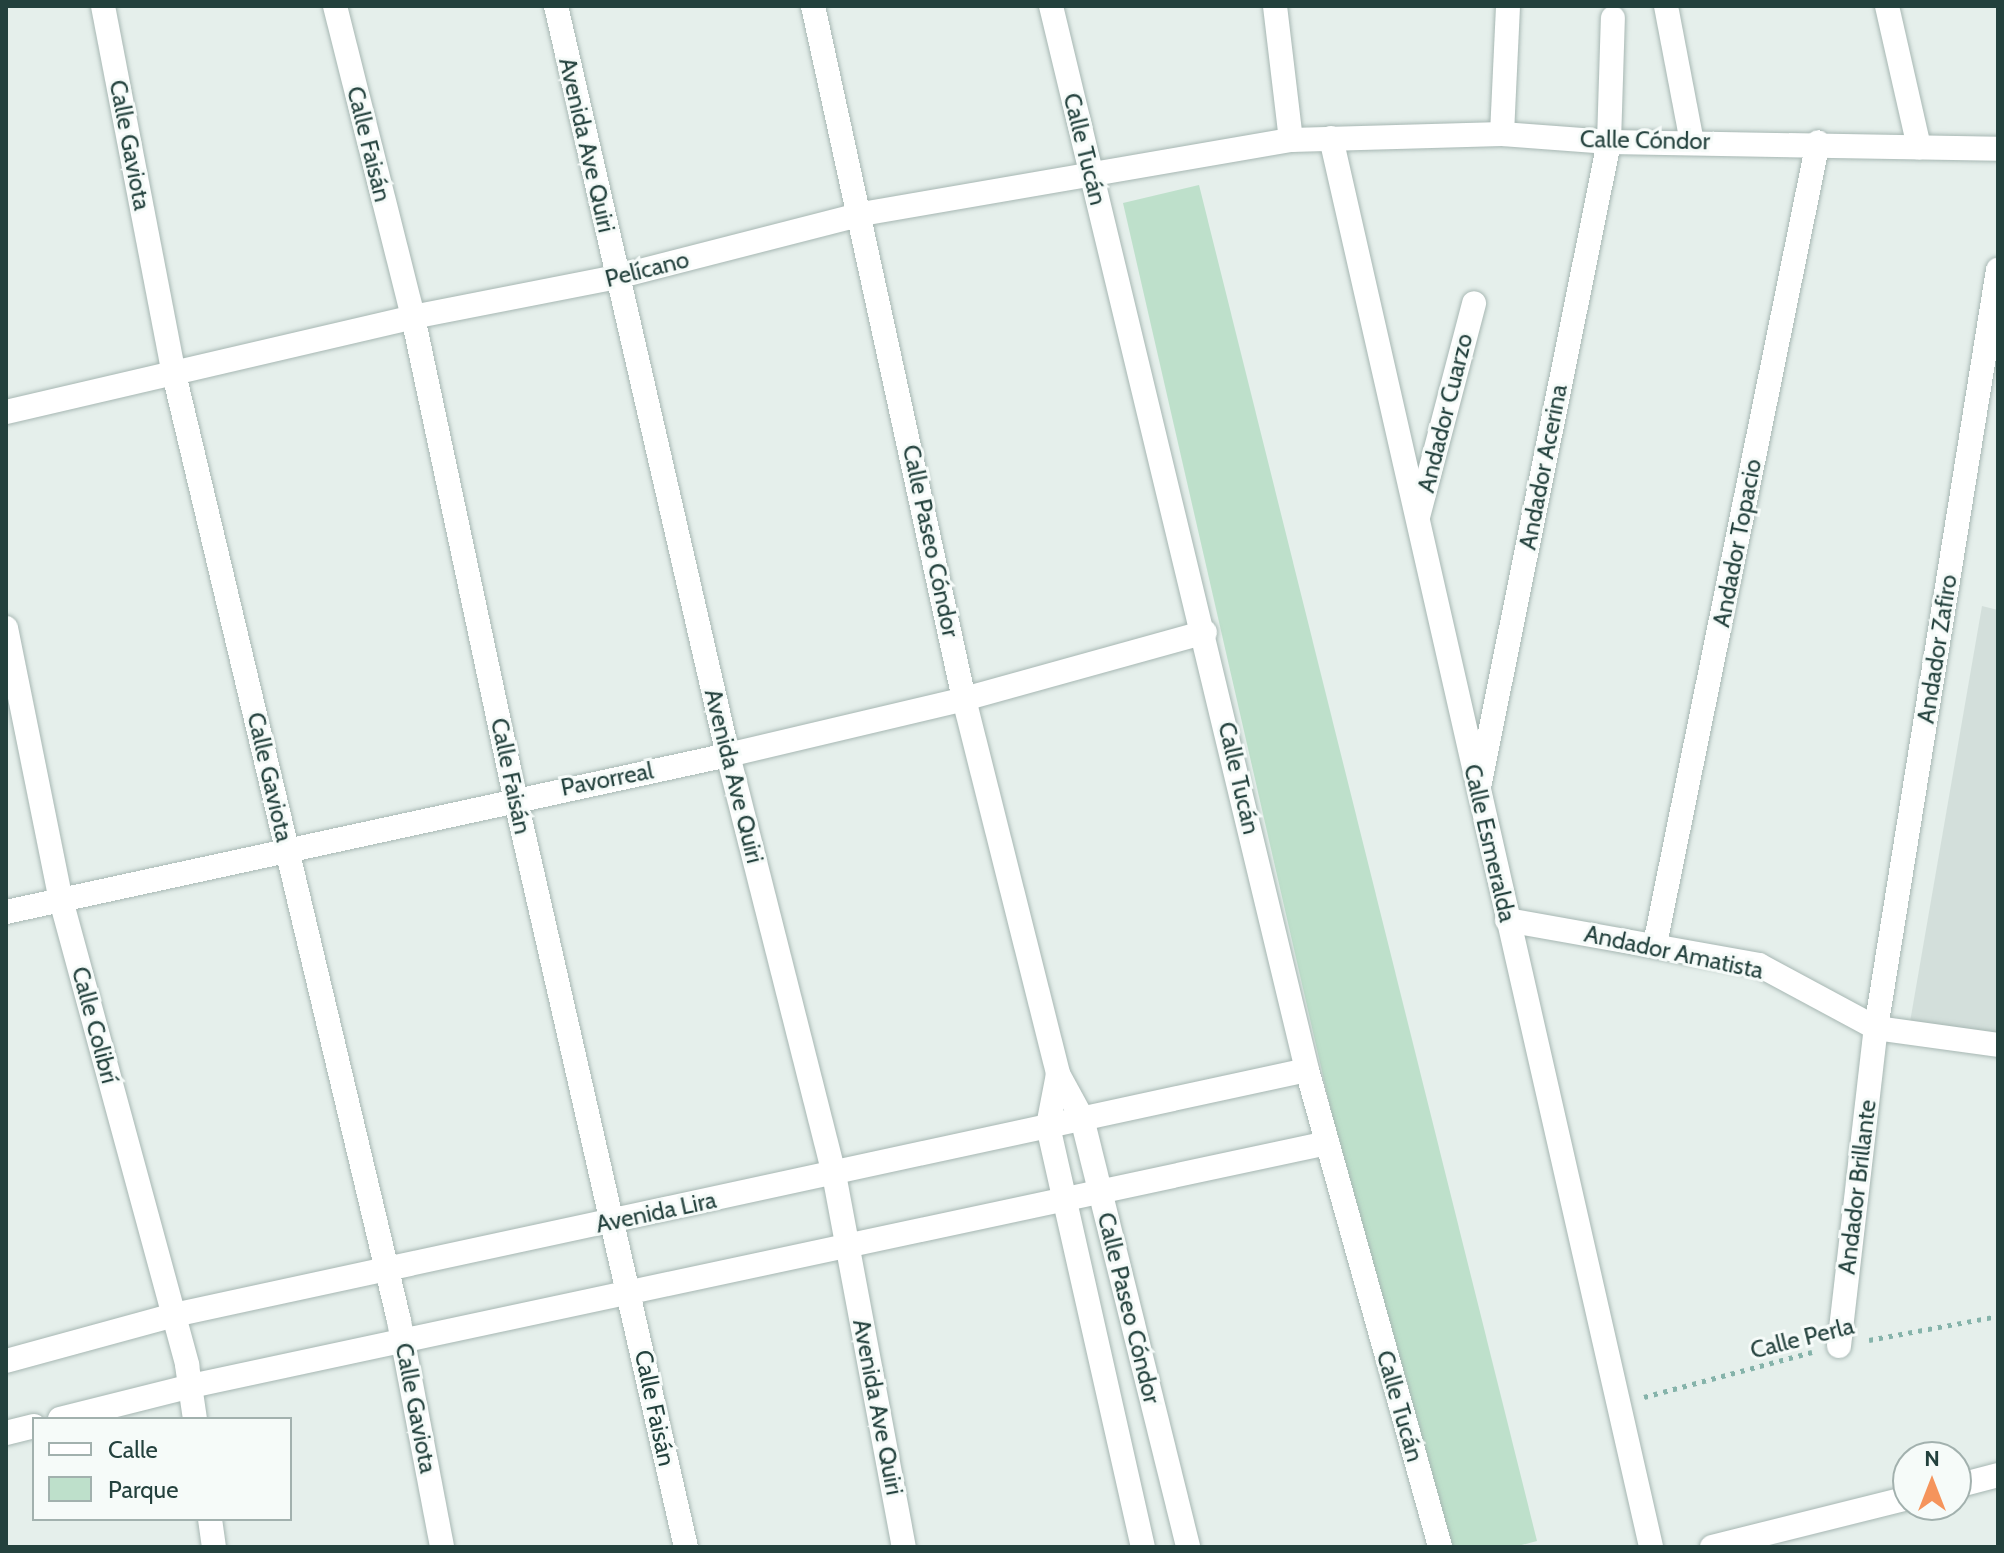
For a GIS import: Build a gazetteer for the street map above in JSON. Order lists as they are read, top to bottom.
{
  "streets": {
    "street": [
      "Calle Cóndor",
      "Calle Faisán",
      "Calle Gaviota",
      "Avenida Ave Quiri",
      "Calle Tucán",
      "Pelícano",
      "Andador Cuarzo",
      "Andador Acerina",
      "Calle Paseo Cóndor",
      "Andador Topacio",
      "Andador Zafiro",
      "Pavorreal",
      "Calle Esmeralda",
      "Andador Amatista",
      "Calle Colibrí",
      "Andador Brillante",
      "Avenida Lira"
    ],
    "path": ["Calle Perla"]
  },
  "crossings": [
    ["Calle Cóndor", "Pelícano"],
    ["Calle Cóndor", "Andador Acerina"],
    ["Calle Cóndor", "Andador Topacio"],
    ["Calle Cóndor", "Calle Esmeralda"],
    ["Calle Faisán", "Pelícano"],
    ["Calle Faisán", "Pavorreal"],
    ["Calle Faisán", "Avenida Lira"],
    ["Calle Gaviota", "Pelícano"],
    ["Calle Gaviota", "Pavorreal"],
    ["Calle Gaviota", "Avenida Lira"],
    ["Avenida Ave Quiri", "Pelícano"],
    ["Avenida Ave Quiri", "Pavorreal"],
    ["Avenida Ave Quiri", "Avenida Lira"],
    ["Calle Tucán", "Pelícano"],
    ["Calle Tucán", "Pavorreal"],
    ["Calle Tucán", "Avenida Lira"],
    ["Pelícano", "Calle Paseo Cóndor"],
    ["Andador Cuarzo", "Calle Esmeralda"],
    ["Andador Acerina", "Calle Esmeralda"],
    ["Calle Paseo Cóndor", "Pavorreal"],
    ["Calle Paseo Cóndor", "Avenida Lira"],
    ["Andador Topacio", "Andador Amatista"],
    ["Andador Zafiro", "Andador Amatista"],
    ["Andador Zafiro", "Andador Brillante"],
    ["Pavorreal", "Calle Colibrí"],
    ["Calle Esmeralda", "Andador Amatista"],
    ["Calle Esmeralda", "Calle Perla"],
    ["Andador Amatista", "Andador Brillante"],
    ["Calle Colibrí", "Avenida Lira"],
    ["Andador Brillante", "Calle Perla"]
  ],
  "legend": ["Calle", "Parque"],
  "north": "top"
}
